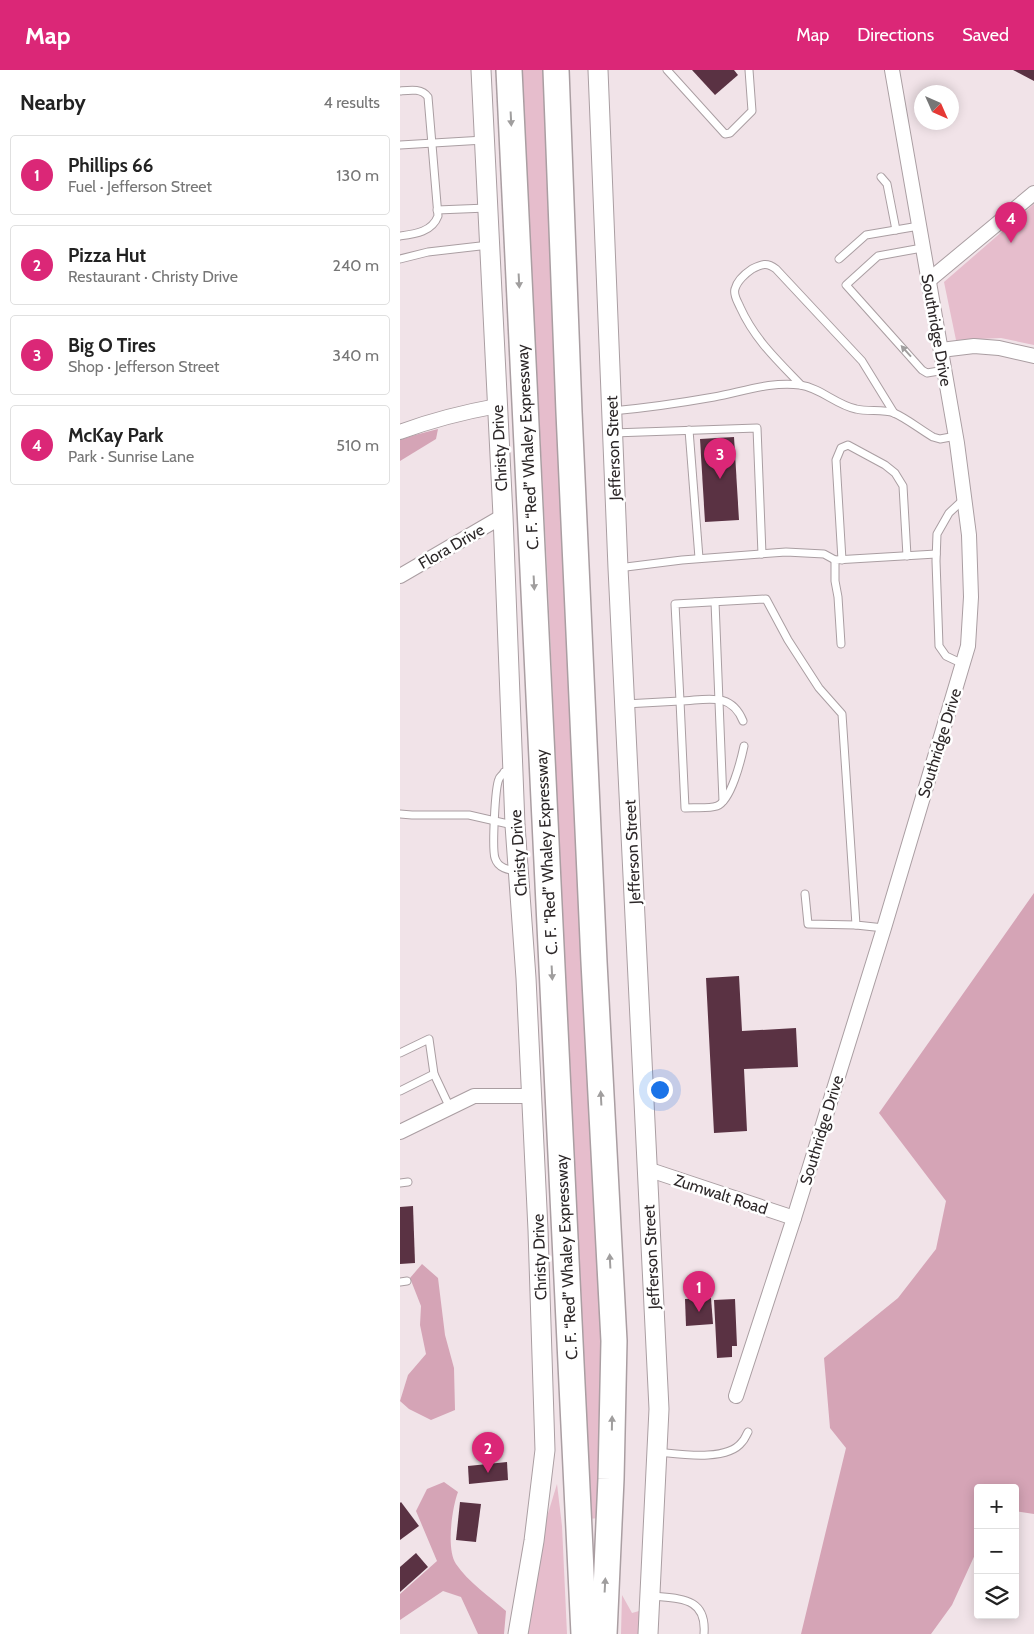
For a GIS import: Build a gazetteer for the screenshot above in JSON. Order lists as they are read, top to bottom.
{
  "streets": {
    "highway": ["C. F. “Red” Whaley Expressway"],
    "street": [
      "Southridge Drive",
      "Christy Drive",
      "Jefferson Street",
      "Flora Drive",
      "Zumwalt Road"
    ]
  },
  "crossings": [
    ["Southridge Drive", "Zumwalt Road"],
    ["Christy Drive", "Flora Drive"],
    ["Jefferson Street", "Zumwalt Road"]
  ],
  "north": "bottom right",
  "page": {
    "header": "Map",
    "nav": ["Map", "Directions", "Saved"],
    "heading": ["Nearby", "4 results"],
    "list": [
      {
        "mark": "1",
        "name": "Phillips 66",
        "note": "Fuel · Jefferson Street",
        "value": "130 m"
      },
      {
        "mark": "2",
        "name": "Pizza Hut",
        "note": "Restaurant · Christy Drive",
        "value": "240 m"
      },
      {
        "mark": "3",
        "name": "Big O Tires",
        "note": "Shop · Jefferson Street",
        "value": "340 m"
      },
      {
        "mark": "4",
        "name": "McKay Park",
        "note": "Park · Sunrise Lane",
        "value": "510 m"
      }
    ],
    "pins": [
      "4",
      "3",
      "1",
      "2"
    ],
    "map_buttons": ["+", "−"]
  }
}
